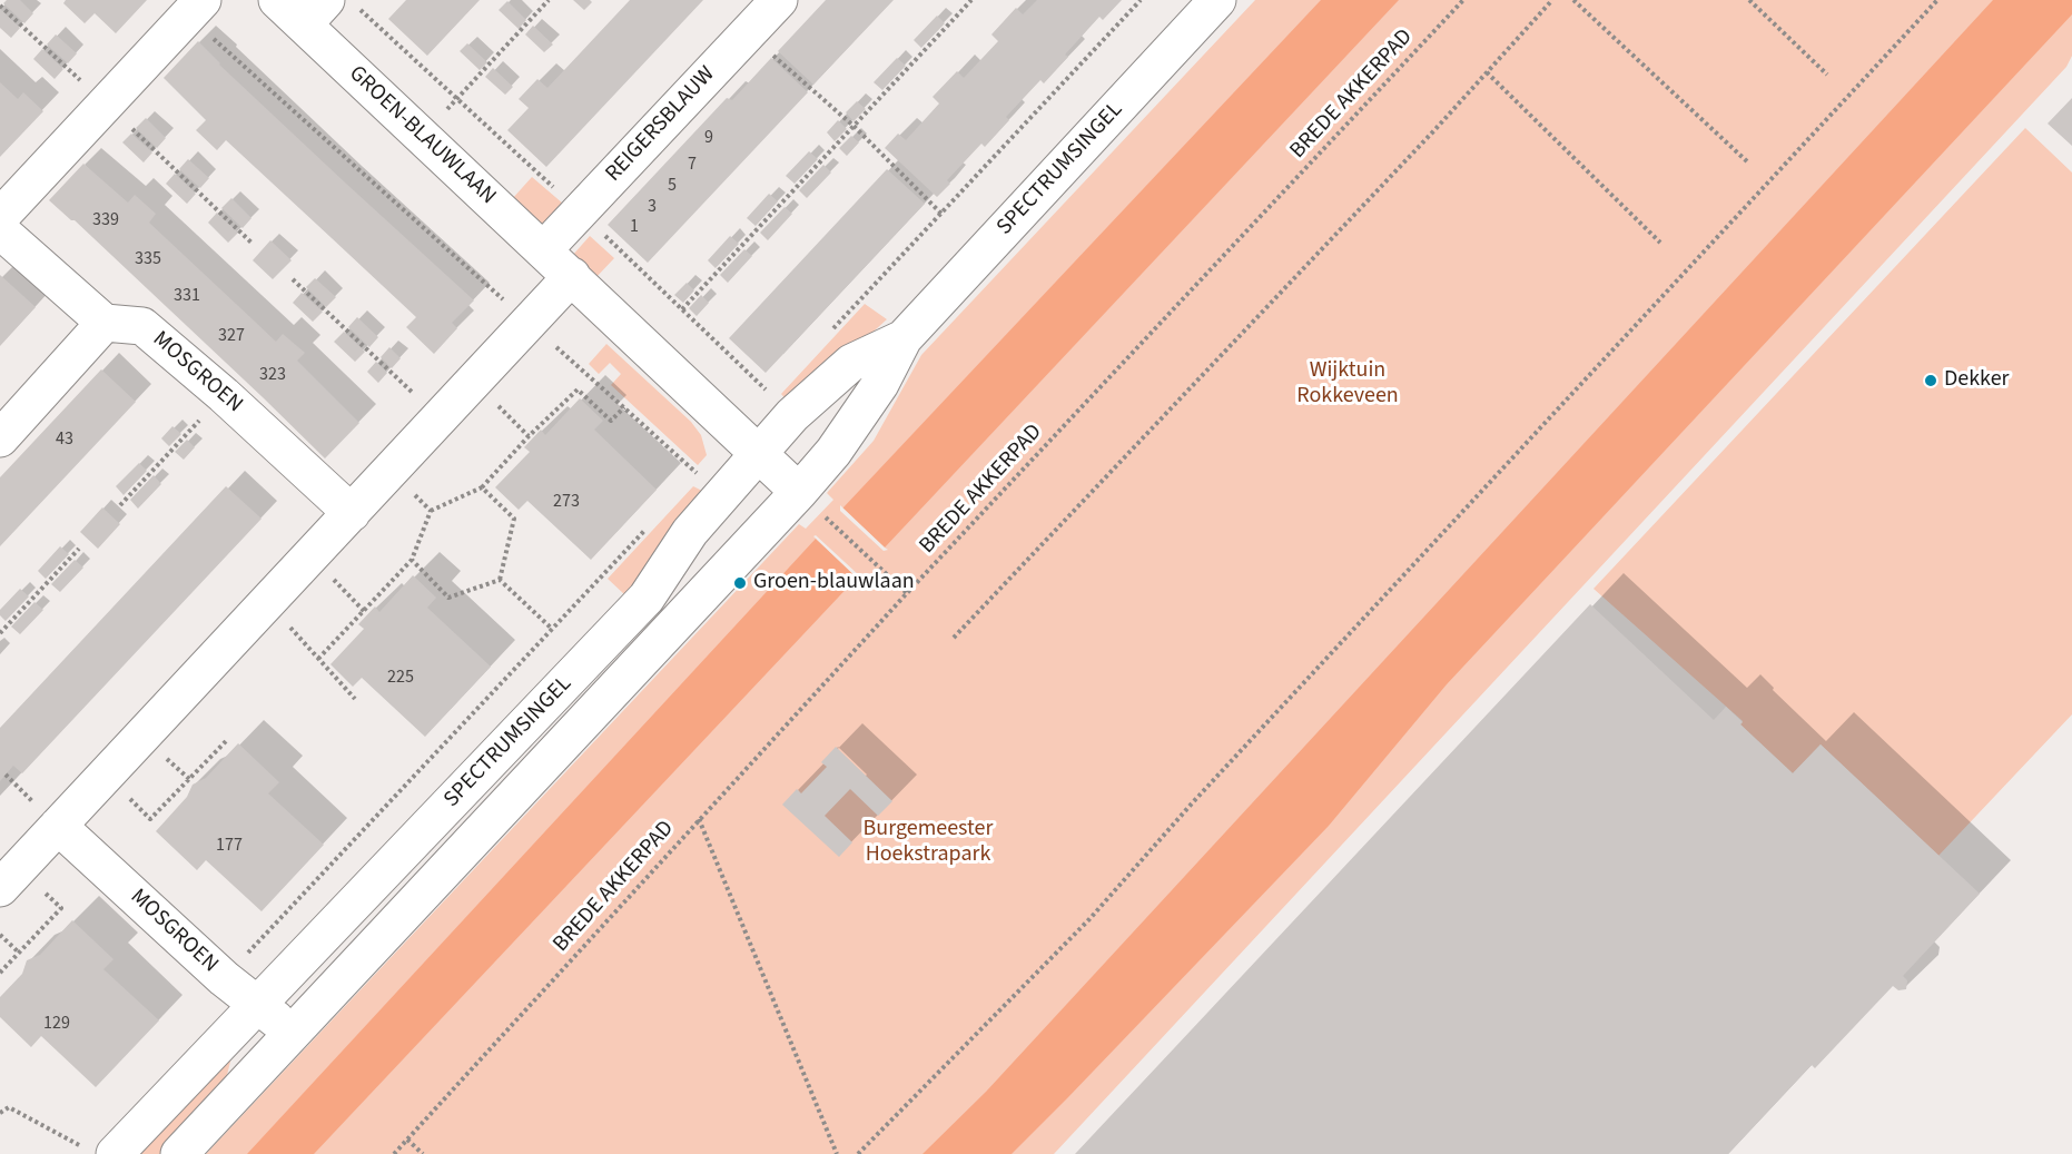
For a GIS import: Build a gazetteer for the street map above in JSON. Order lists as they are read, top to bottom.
{
  "streets": {
    "street": [
      "REIGERSBLAUW",
      "GROEN-BLAUWLAAN",
      "SPECTRUMSINGEL",
      "MOSGROEN"
    ],
    "path": ["BREDE AKKERPAD"]
  },
  "crossings": [
    ["REIGERSBLAUW", "GROEN-BLAUWLAAN"],
    ["GROEN-BLAUWLAAN", "SPECTRUMSINGEL"],
    ["SPECTRUMSINGEL", "MOSGROEN"]
  ],
  "parks": ["Wijktuin Rokkeveen", "Burgemeester Hoekstrapark"],
  "places": ["Dekker", "Groen-blauwlaan"],
  "house_numbers": [
    "9",
    "7",
    "5",
    "3",
    "339",
    "1",
    "335",
    "331",
    "327",
    "323",
    "43",
    "273",
    "225",
    "177",
    "129"
  ]
}
